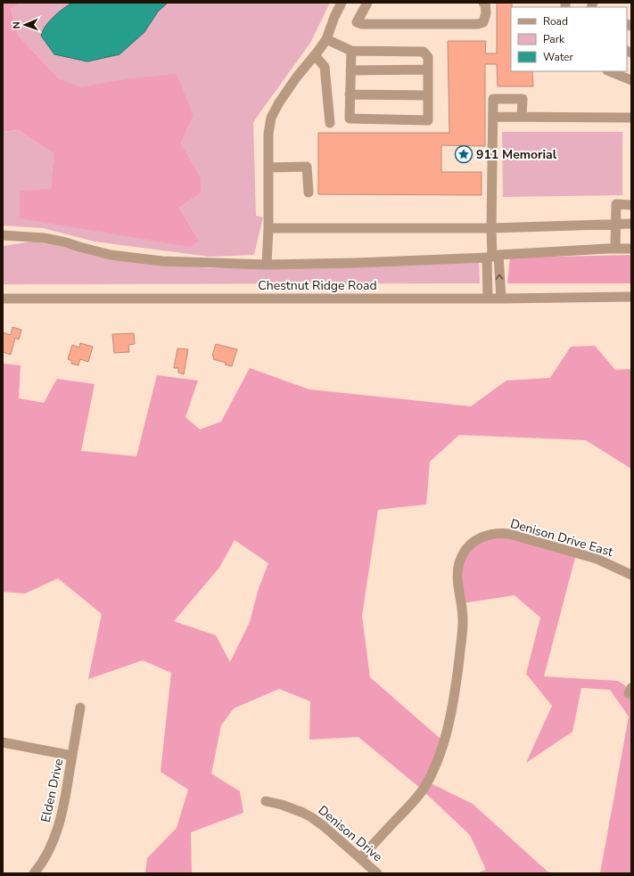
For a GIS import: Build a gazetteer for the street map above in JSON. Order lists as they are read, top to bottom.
{
  "streets": {
    "street": [
      "Chestnut Ridge Road",
      "Denison Drive East",
      "Elden Drive",
      "Denison Drive"
    ]
  },
  "crossings": [
    ["Denison Drive East", "Denison Drive"]
  ],
  "places": {
    "place": ["911 Memorial"]
  },
  "legend": ["Road", "Park", "Water"],
  "north": "left"
}
